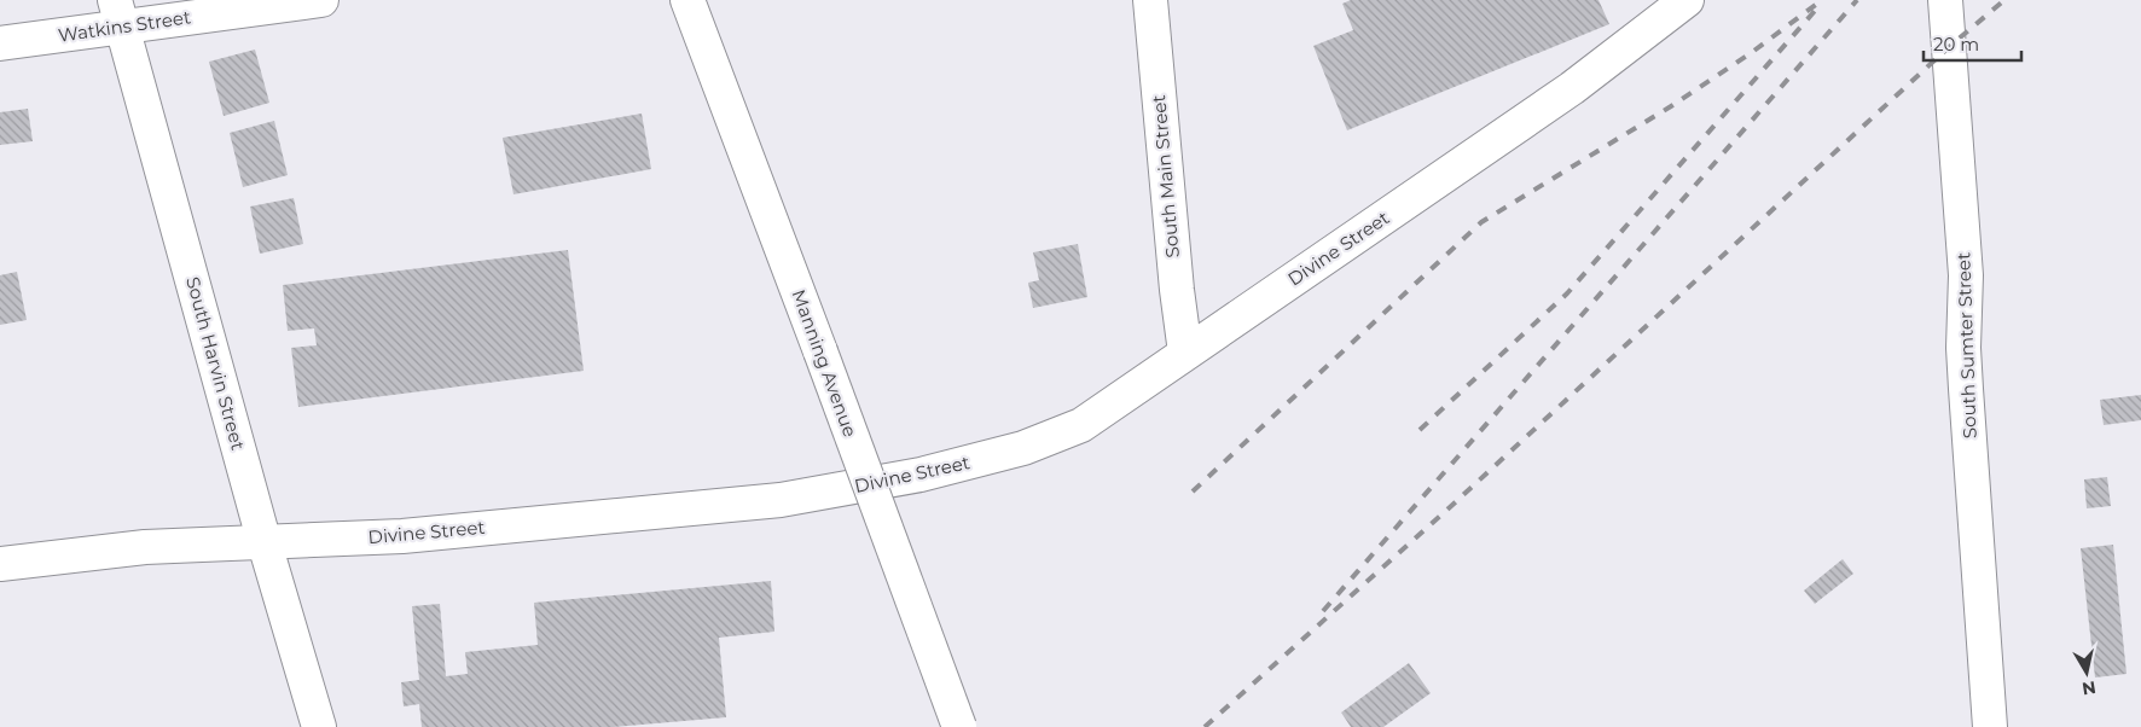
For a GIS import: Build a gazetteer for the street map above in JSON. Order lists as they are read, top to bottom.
{
  "streets": {
    "street": [
      "Watkins Street",
      "South Main Street",
      "Divine Street",
      "South Sumter Street",
      "South Harvin Street",
      "Manning Avenue"
    ]
  },
  "crossings": [
    ["Watkins Street", "South Harvin Street"],
    ["South Main Street", "Divine Street"],
    ["Divine Street", "South Harvin Street"]
  ],
  "scale_bar": "20 m",
  "north": "bottom"
}
